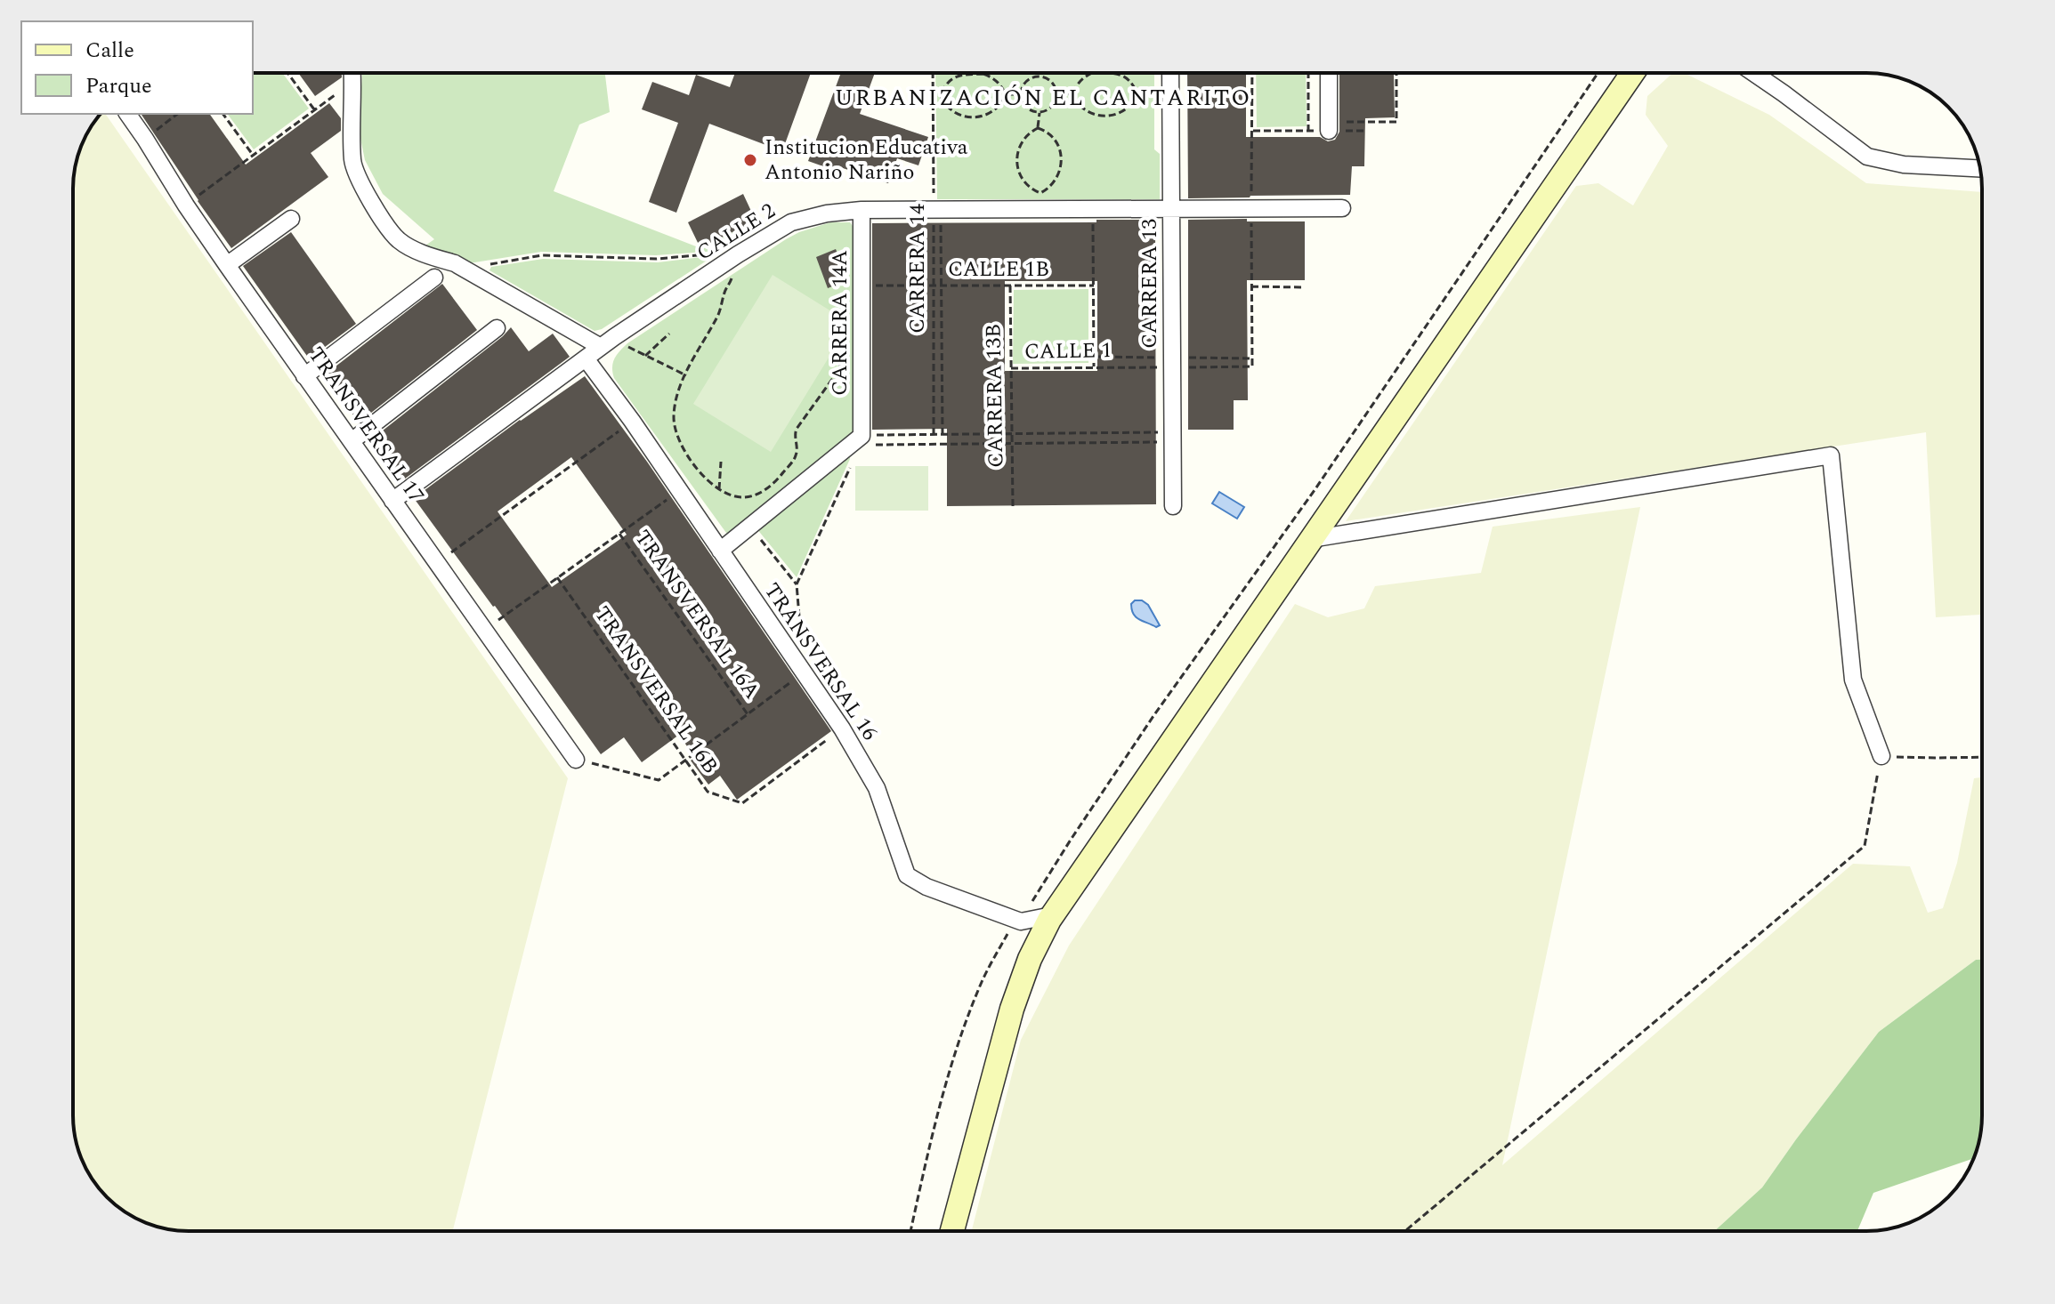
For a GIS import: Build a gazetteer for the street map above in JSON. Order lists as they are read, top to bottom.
{
  "streets": {
    "street": [
      "CALLE 2",
      "CARRERA 13",
      "CARRERA 14A",
      "TRANSVERSAL 17",
      "TRANSVERSAL 16"
    ],
    "path": [
      "CARRERA 14",
      "CALLE 1B",
      "CALLE 1",
      "CARRERA 13B",
      "TRANSVERSAL 16A",
      "TRANSVERSAL 16B"
    ]
  },
  "crossings": [
    ["CALLE 2", "CARRERA 14"],
    ["CALLE 2", "CARRERA 13"],
    ["CALLE 2", "CARRERA 14A"],
    ["CALLE 2", "TRANSVERSAL 17"],
    ["CALLE 2", "TRANSVERSAL 16"],
    ["CARRERA 14", "CALLE 1B"],
    ["CALLE 1B", "CARRERA 14A"],
    ["CALLE 1B", "CARRERA 13B"],
    ["CARRERA 13", "CALLE 1"],
    ["CALLE 1", "CARRERA 13B"],
    ["TRANSVERSAL 16", "TRANSVERSAL 16B"]
  ],
  "districts": ["URBANIZACIÓN EL CANTARITO"],
  "places": ["Institucion Educativa Antonio Nariño"],
  "legend": ["Calle", "Parque"]
}
